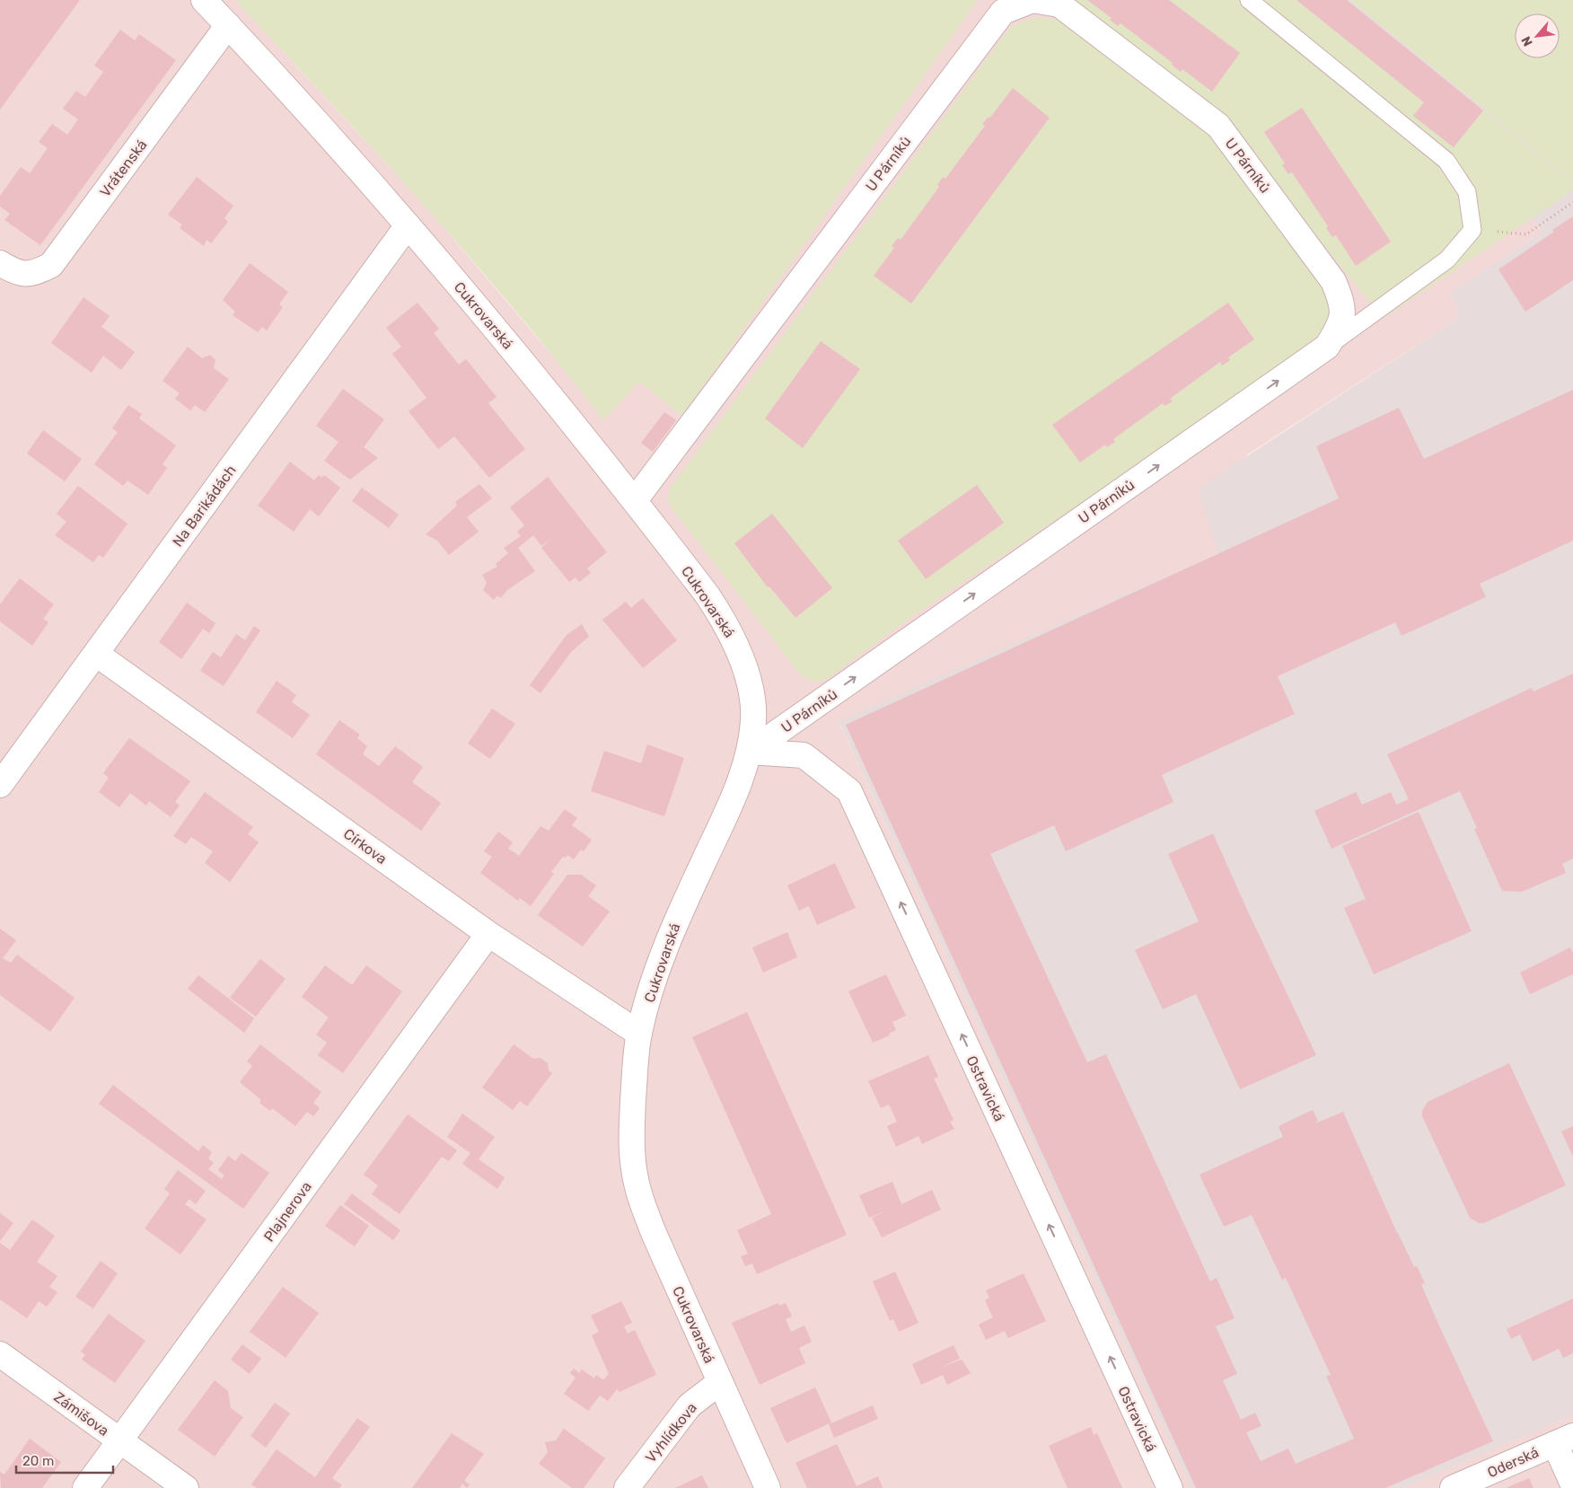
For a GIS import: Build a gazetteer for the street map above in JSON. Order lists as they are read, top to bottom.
{
  "streets": {
    "street": [
      "U Párníků",
      "Vrátenská",
      "Cukrovarská",
      "Na Barikádách",
      "Církova",
      "Ostravická",
      "Plajnerova",
      "Zámišova",
      "Vyhlídkova",
      "Oderská"
    ]
  },
  "crossings": [
    ["U Párníků", "Cukrovarská"],
    ["U Párníků", "Ostravická"],
    ["Vrátenská", "Cukrovarská"],
    ["Cukrovarská", "Na Barikádách"],
    ["Cukrovarská", "Církova"],
    ["Cukrovarská", "Ostravická"],
    ["Cukrovarská", "Vyhlídkova"],
    ["Na Barikádách", "Církova"],
    ["Církova", "Plajnerova"],
    ["Plajnerova", "Zámišova"]
  ],
  "one_way": ["U Párníků", "Ostravická"],
  "scale_bar": "20 m",
  "north": "bottom left"
}
